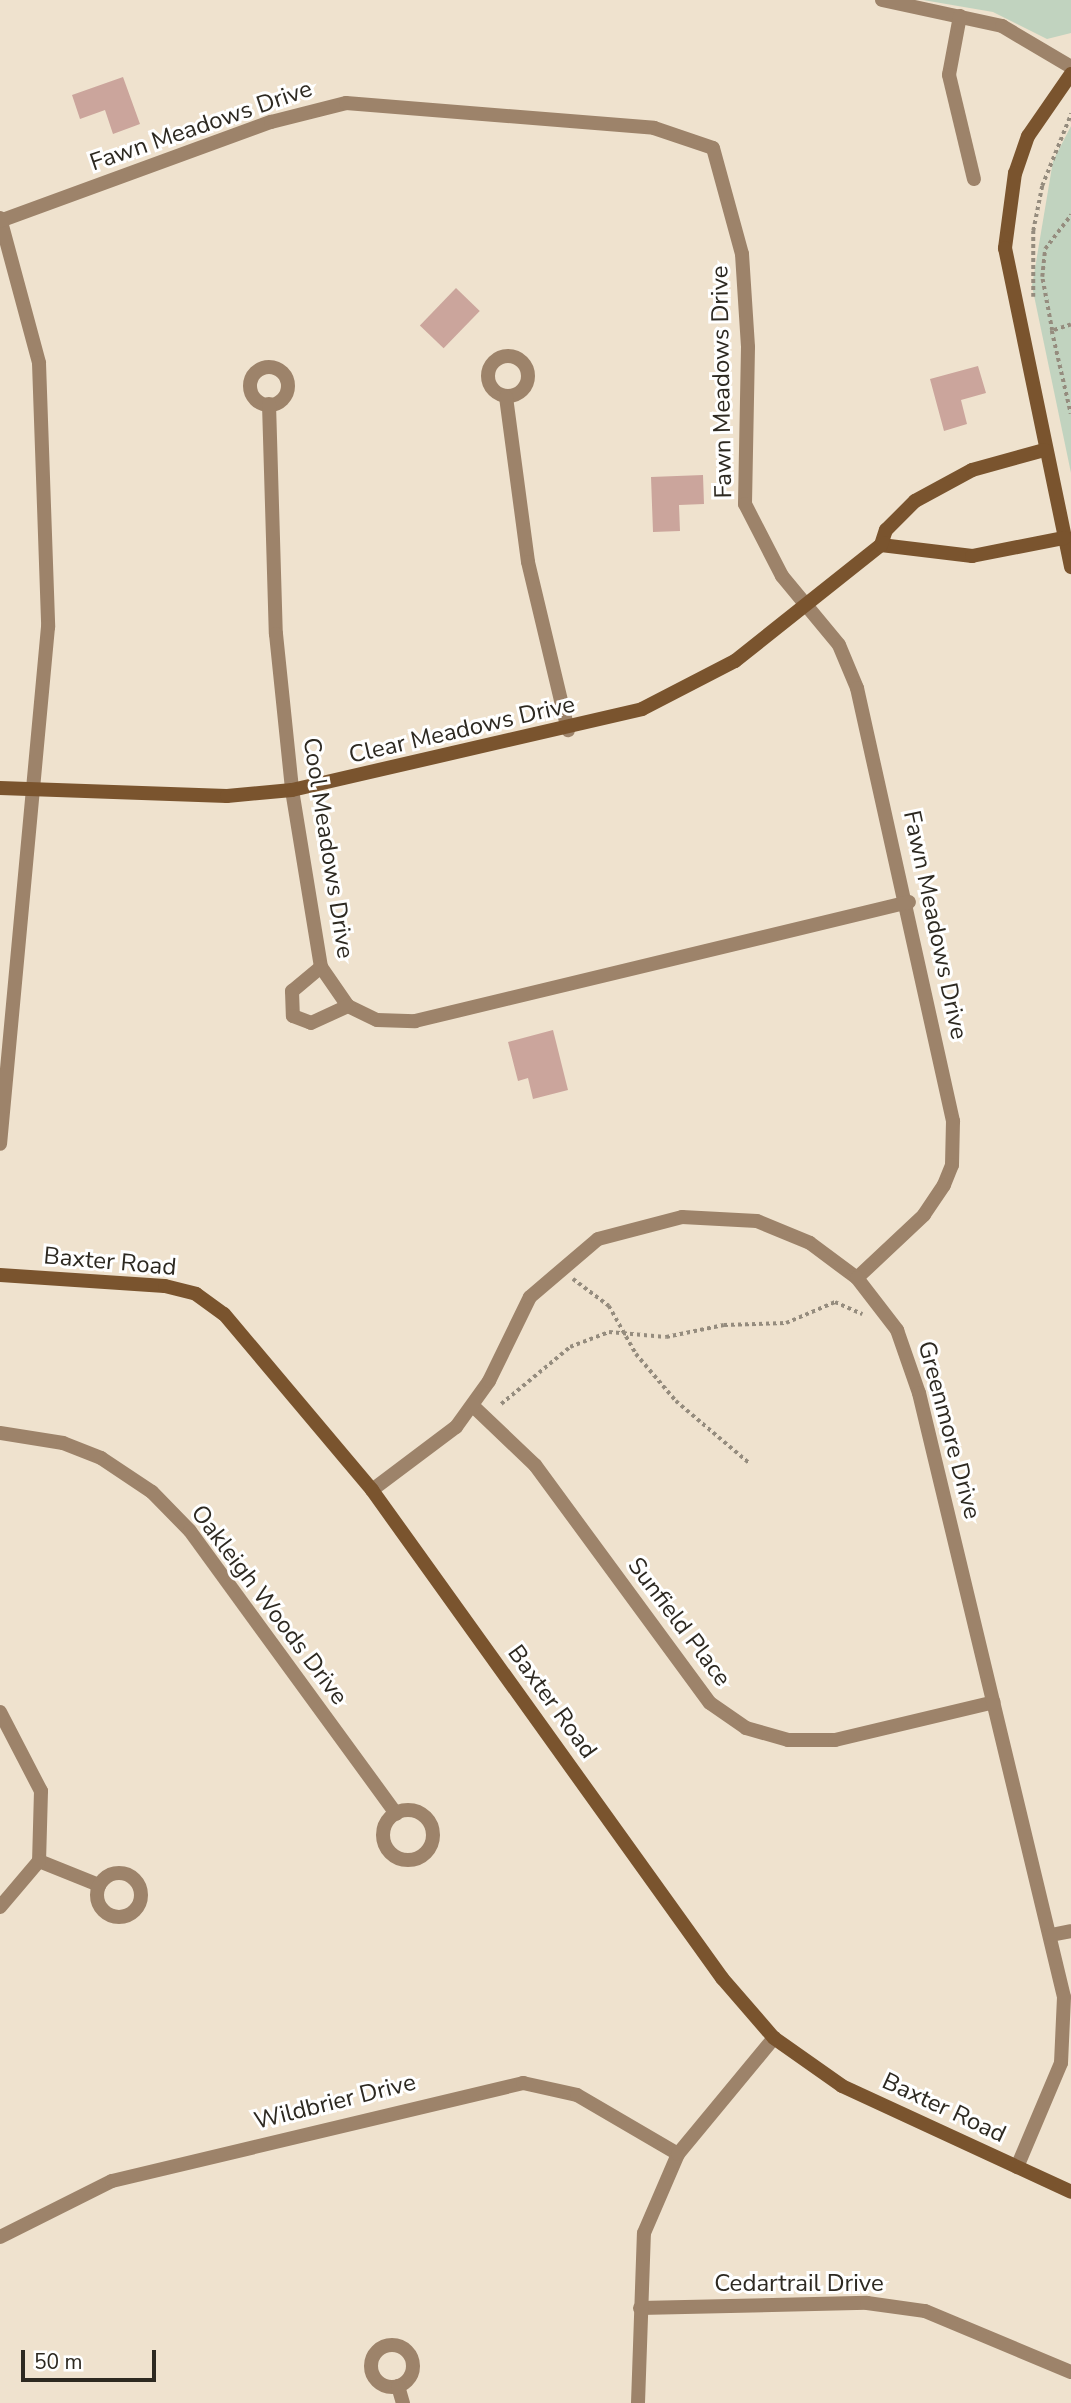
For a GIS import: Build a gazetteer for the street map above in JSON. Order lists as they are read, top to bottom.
{
  "streets": {
    "street": [
      "Fawn Meadows Drive",
      "Clear Meadows Drive",
      "Cool Meadows Drive",
      "Baxter Road",
      "Greenmore Drive",
      "Oakleigh Woods Drive",
      "Sunfield Place",
      "Wildbrier Drive",
      "Cedartrail Drive"
    ]
  },
  "crossings": [
    ["Fawn Meadows Drive", "Clear Meadows Drive"],
    ["Fawn Meadows Drive", "Greenmore Drive"],
    ["Clear Meadows Drive", "Cool Meadows Drive"],
    ["Baxter Road", "Greenmore Drive"],
    ["Greenmore Drive", "Sunfield Place"]
  ],
  "scale_bar": "50 m"
}
